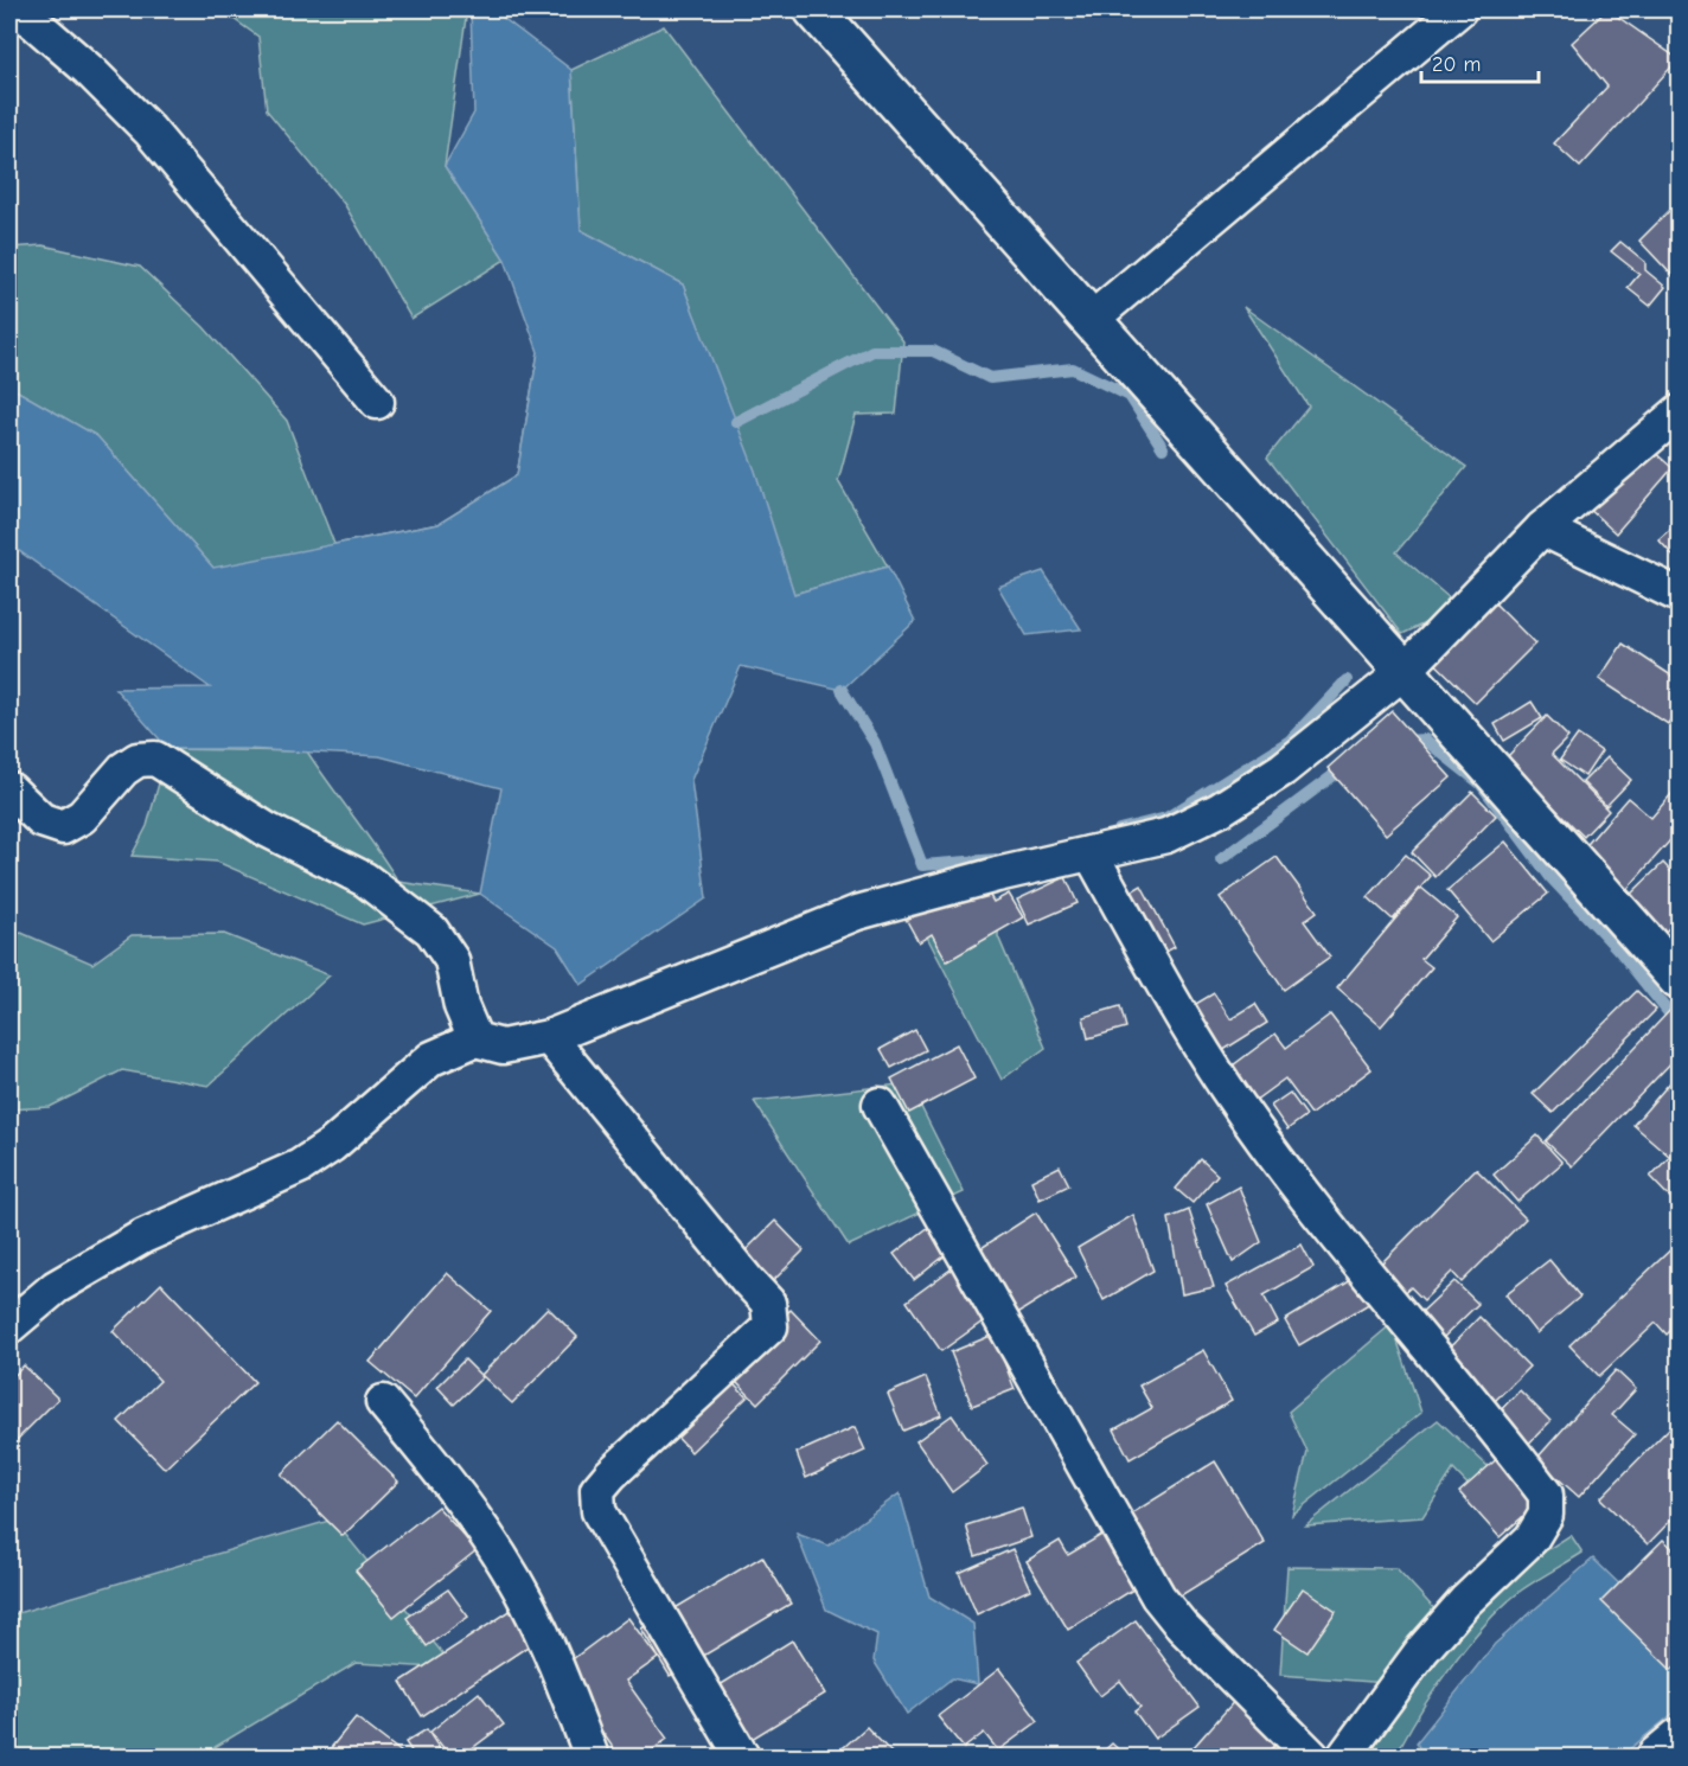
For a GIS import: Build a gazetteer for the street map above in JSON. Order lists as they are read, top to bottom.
{
  "scale_bar": "20 m"
}
